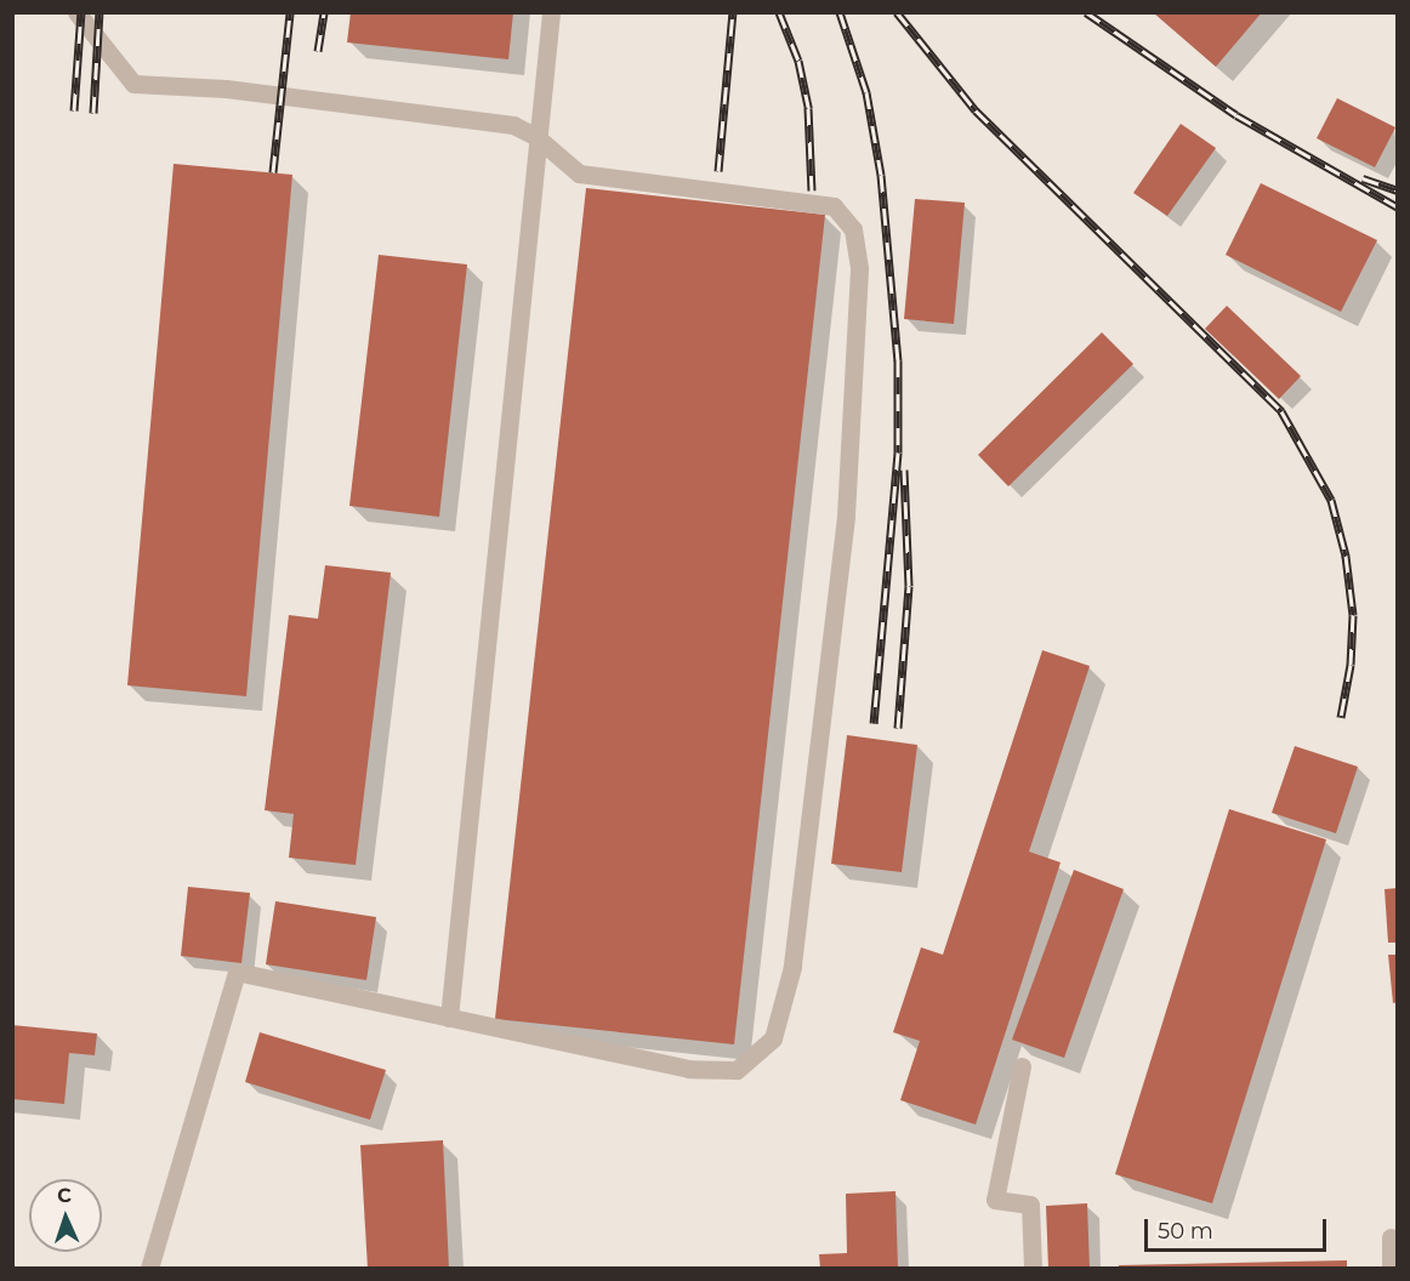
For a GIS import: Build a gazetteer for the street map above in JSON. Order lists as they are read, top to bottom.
{
  "scale_bar": "50 m",
  "north": "top"
}
